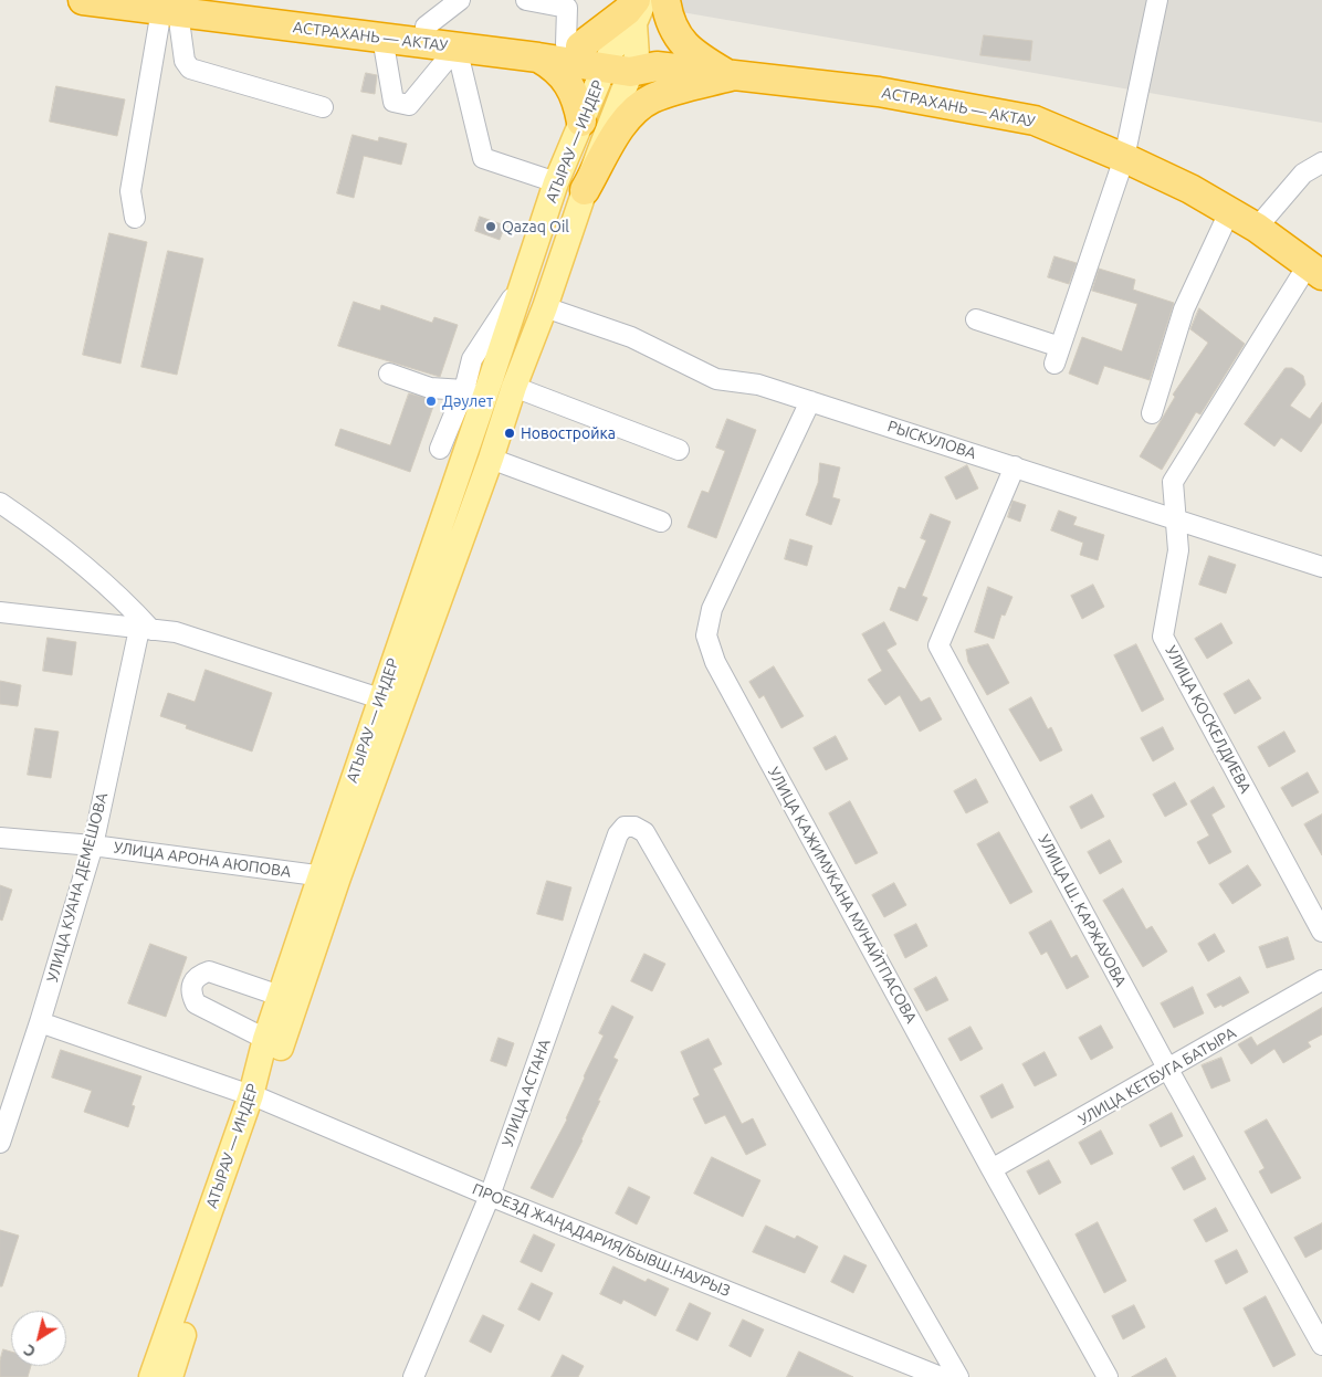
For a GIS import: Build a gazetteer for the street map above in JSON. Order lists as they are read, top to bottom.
{
  "streets": {
    "highway": ["АСТРАХАНЬ — АКТАУ"],
    "main road": ["АТЫРАУ — ИНДЕР"],
    "street": [
      "РЫСКУЛОВА",
      "УЛИЦА КОСКЕЛДИЕВА",
      "УЛИЦА АРОНА АЮПОВА",
      "УЛИЦА КУАНА ДЕМЕШОВА",
      "УЛИЦА КАЖИМУКАНА МУНАЙТПАСОВА",
      "УЛИЦА Ш. КАРЖАУОВА",
      "УЛИЦА КЕТБУГА БАТЫРА",
      "УЛИЦА АСТАНА",
      "ПРОЕЗД ЖАҢАДАРИЯ/БЫВШ.НАУРЫЗ"
    ]
  },
  "crossings": [
    ["АСТРАХАНЬ — АКТАУ", "АТЫРАУ — ИНДЕР"],
    ["АСТРАХАНЬ — АКТАУ", "УЛИЦА КОСКЕЛДИЕВА"],
    ["АТЫРАУ — ИНДЕР", "РЫСКУЛОВА"],
    ["АТЫРАУ — ИНДЕР", "УЛИЦА АРОНА АЮПОВА"],
    ["АТЫРАУ — ИНДЕР", "ПРОЕЗД ЖАҢАДАРИЯ/БЫВШ.НАУРЫЗ"],
    ["РЫСКУЛОВА", "УЛИЦА КОСКЕЛДИЕВА"],
    ["РЫСКУЛОВА", "УЛИЦА КАЖИМУКАНА МУНАЙТПАСОВА"],
    ["РЫСКУЛОВА", "УЛИЦА Ш. КАРЖАУОВА"],
    ["УЛИЦА АРОНА АЮПОВА", "УЛИЦА КУАНА ДЕМЕШОВА"],
    ["УЛИЦА КУАНА ДЕМЕШОВА", "ПРОЕЗД ЖАҢАДАРИЯ/БЫВШ.НАУРЫЗ"],
    ["УЛИЦА КАЖИМУКАНА МУНАЙТПАСОВА", "УЛИЦА КЕТБУГА БАТЫРА"],
    ["УЛИЦА Ш. КАРЖАУОВА", "УЛИЦА КЕТБУГА БАТЫРА"],
    ["УЛИЦА АСТАНА", "ПРОЕЗД ЖАҢАДАРИЯ/БЫВШ.НАУРЫЗ"]
  ],
  "places": ["Qazaq Oil", "Дәулет", "Новостройка"],
  "north": "bottom left"
}
